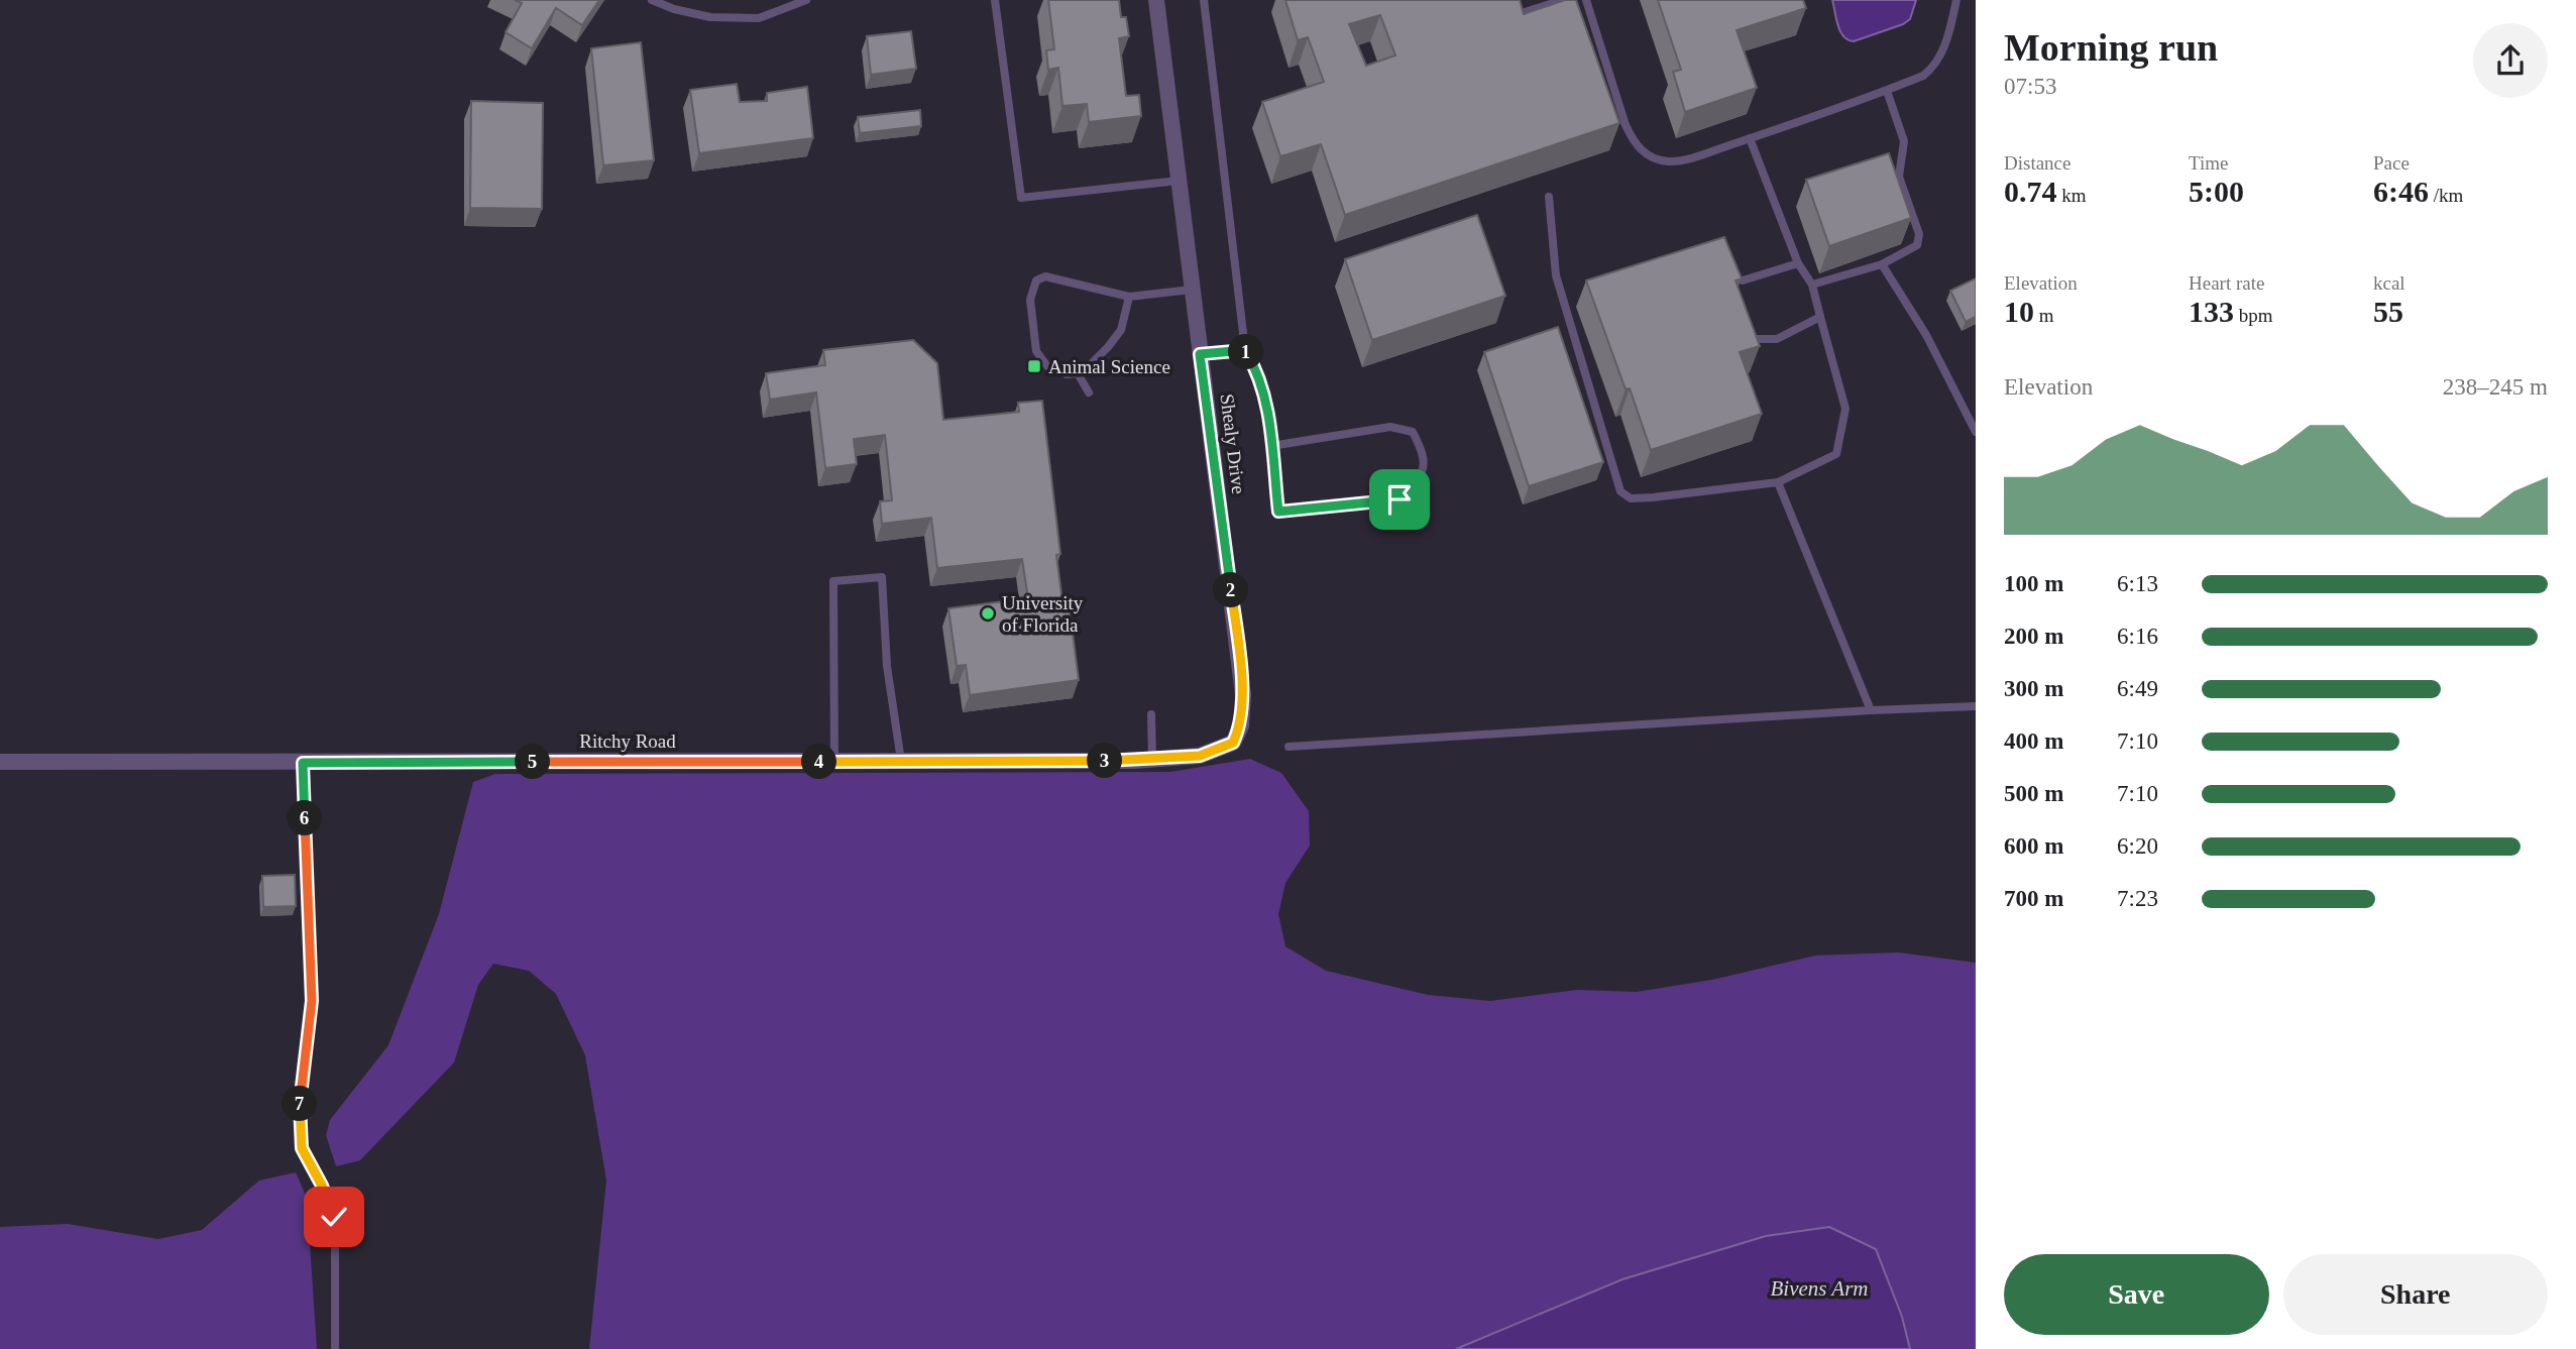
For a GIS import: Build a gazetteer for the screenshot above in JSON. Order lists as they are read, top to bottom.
{
  "streets": {
    "street": ["Shealy Drive", "Ritchy Road"]
  },
  "crossings": [
    ["Shealy Drive", "Ritchy Road"]
  ],
  "water": ["Bivens Arm"],
  "places": {
    "transit": ["Animal Science"],
    "other": ["University of Florida"]
  },
  "page": {
    "heading": ["Morning run", "07:53"],
    "stats": [
      ["Distance", "0.74 km"],
      ["Time", "5:00"],
      ["Pace", "6:46 /km"],
      ["Elevation", "10 m"],
      ["Heart rate", "133 bpm"],
      ["kcal", "55"]
    ],
    "pins": [
      "1",
      "2",
      "3",
      "4",
      "5",
      "6",
      "7"
    ],
    "chart": ["Elevation", "238–245 m"],
    "list": [
      {
        "name": "100 m",
        "note": "6:13"
      },
      {
        "name": "200 m",
        "note": "6:16"
      },
      {
        "name": "300 m",
        "note": "6:49"
      },
      {
        "name": "400 m",
        "note": "7:10"
      },
      {
        "name": "500 m",
        "note": "7:10"
      },
      {
        "name": "600 m",
        "note": "6:20"
      },
      {
        "name": "700 m",
        "note": "7:23"
      }
    ],
    "buttons": ["Save", "Share"]
  }
}
